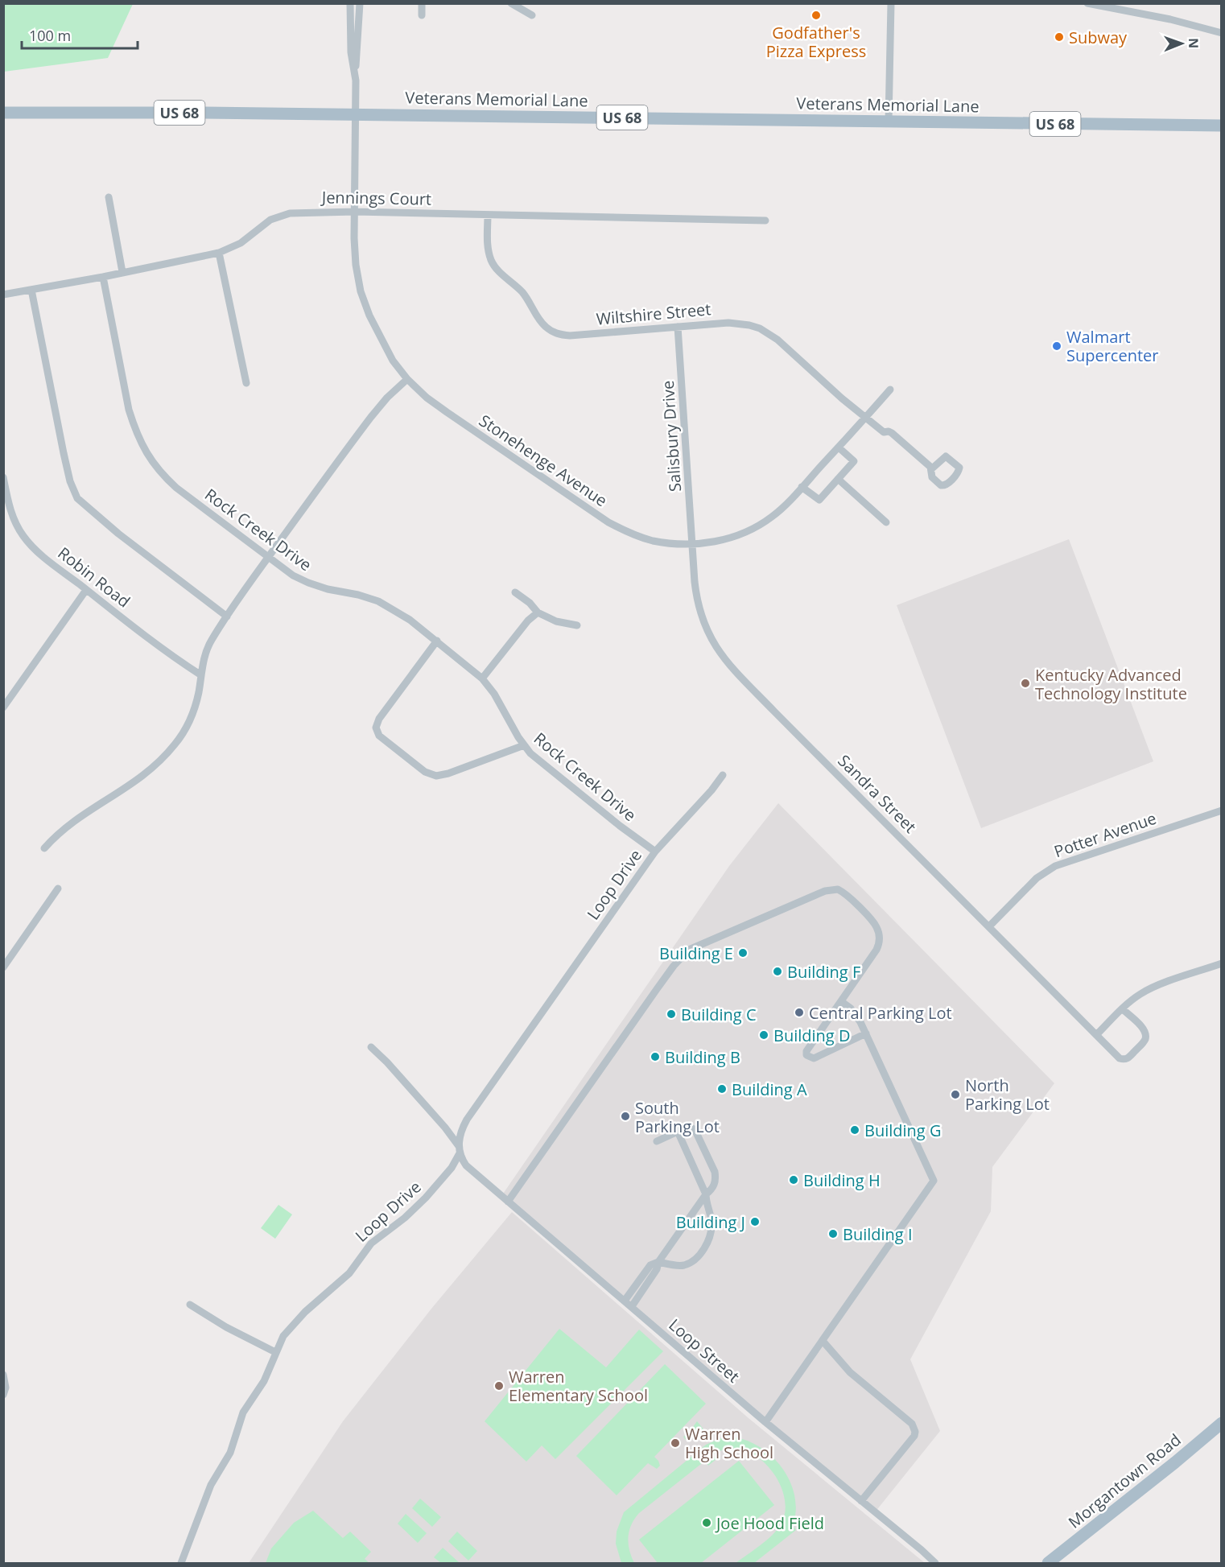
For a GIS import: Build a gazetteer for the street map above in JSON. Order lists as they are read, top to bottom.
{
  "streets": {
    "main road": ["Veterans Memorial Lane", "US 68", "Morgantown Road"],
    "street": [
      "Jennings Court",
      "Wiltshire Street",
      "Salisbury Drive",
      "Stonehenge Avenue",
      "Rock Creek Drive",
      "Robin Road",
      "Sandra Street",
      "Potter Avenue",
      "Loop Drive",
      "Loop Street"
    ]
  },
  "crossings": [
    ["Veterans Memorial Lane", "Stonehenge Avenue"],
    ["Jennings Court", "Wiltshire Street"],
    ["Jennings Court", "Stonehenge Avenue"],
    ["Jennings Court", "Rock Creek Drive"],
    ["Wiltshire Street", "Salisbury Drive"],
    ["Wiltshire Street", "Stonehenge Avenue"],
    ["Salisbury Drive", "Stonehenge Avenue"],
    ["Salisbury Drive", "Sandra Street"],
    ["Stonehenge Avenue", "Sandra Street"],
    ["Rock Creek Drive", "Loop Drive"],
    ["Sandra Street", "Potter Avenue"],
    ["Loop Drive", "Loop Street"]
  ],
  "places": [
    "Godfather's Pizza Express",
    "Subway",
    "Walmart Supercenter",
    "Kentucky Advanced Technology Institute",
    "Building E",
    "Building F",
    "Central Parking Lot",
    "Building C",
    "Building D",
    "Building B",
    "Building A",
    "North Parking Lot",
    "South Parking Lot",
    "Building G",
    "Building H",
    "Building J",
    "Building I",
    "Warren Elementary School",
    "Warren High School",
    "Joe Hood Field"
  ],
  "scale_bar": "100 m",
  "north": "right"
}
